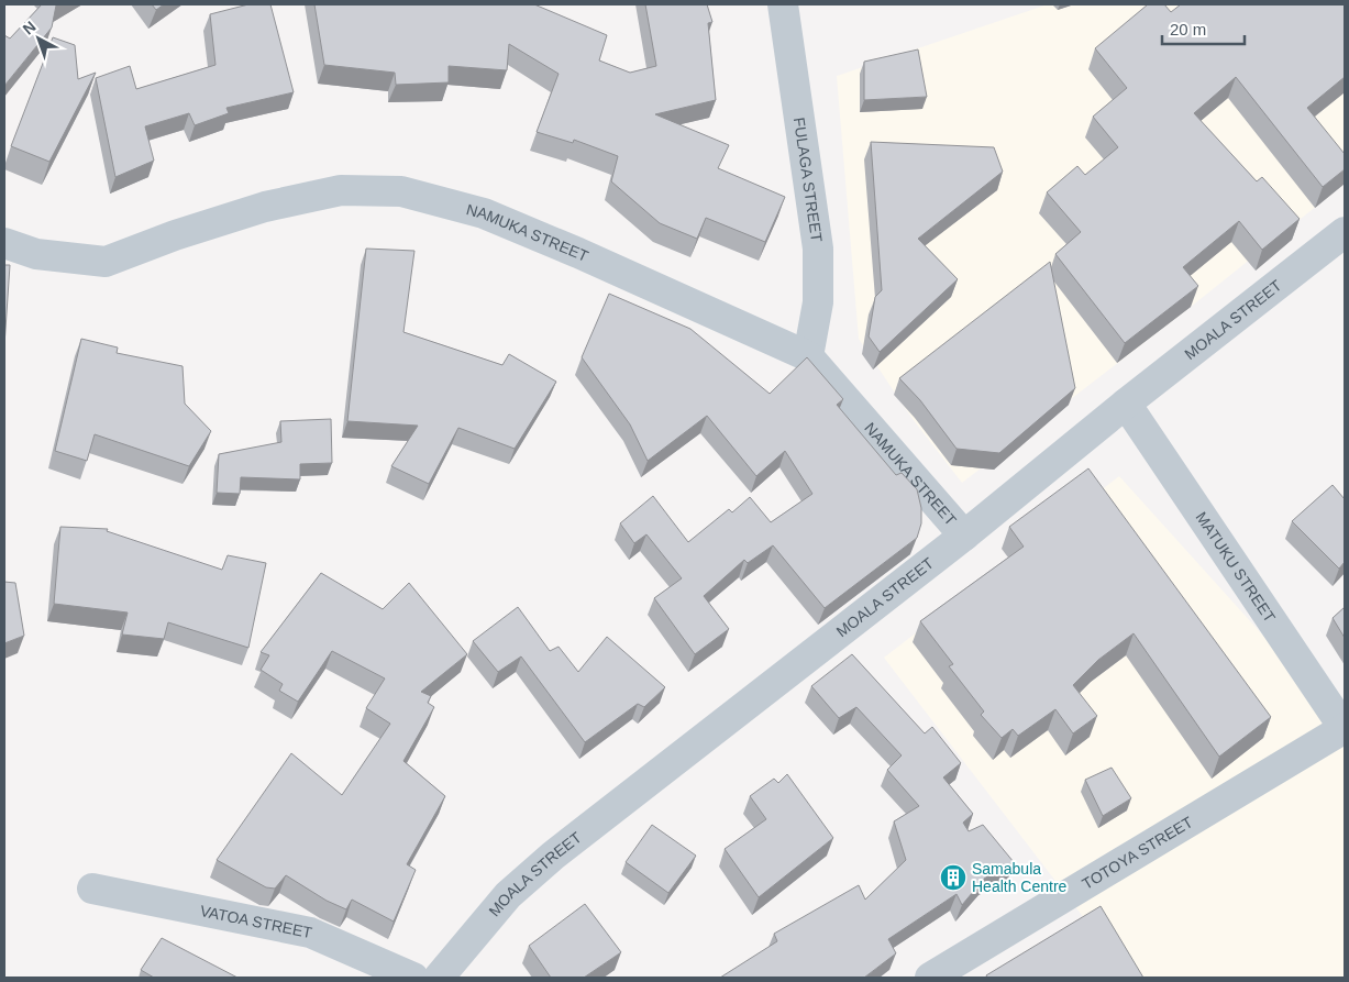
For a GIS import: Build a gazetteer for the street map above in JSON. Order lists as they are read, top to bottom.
{
  "streets": {
    "street": [
      "FULAGA STREET",
      "NAMUKA STREET",
      "MOALA STREET",
      "MATUKU STREET",
      "TOTOYA STREET",
      "VATOA STREET"
    ]
  },
  "crossings": [
    ["FULAGA STREET", "NAMUKA STREET"],
    ["NAMUKA STREET", "MOALA STREET"],
    ["MOALA STREET", "MATUKU STREET"],
    ["MATUKU STREET", "TOTOYA STREET"]
  ],
  "places": {
    "building": ["Samabula Health Centre"]
  },
  "scale_bar": "20 m",
  "north": "top left"
}
